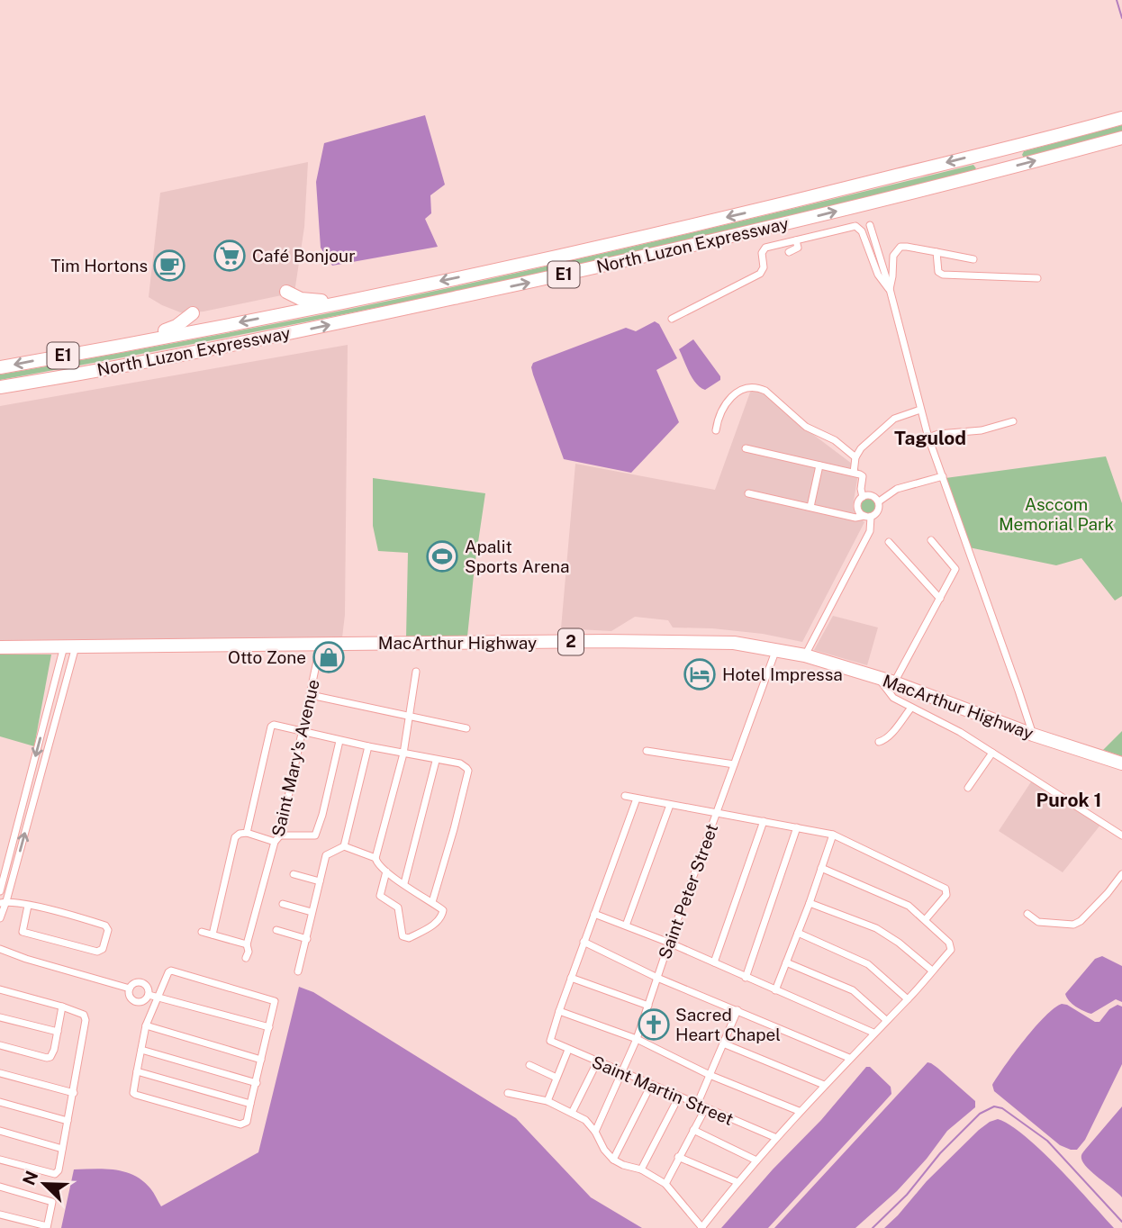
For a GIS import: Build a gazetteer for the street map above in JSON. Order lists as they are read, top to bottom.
{
  "streets": {
    "highway": [
      "North Luzon Expressway",
      "E1",
      "2",
      "MacArthur Highway"
    ],
    "street": ["Saint Mary's Avenue", "Saint Peter Street", "Saint Martin Street"]
  },
  "crossings": [
    ["MacArthur Highway", "Saint Mary's Avenue"],
    ["MacArthur Highway", "Saint Peter Street"],
    ["Saint Peter Street", "Saint Martin Street"]
  ],
  "districts": ["Tagulod", "Purok 1"],
  "parks": ["Asccom Memorial Park"],
  "places": {
    "supermarket": ["Café Bonjour"],
    "cafe": ["Tim Hortons"],
    "sports": ["Apalit Sports Arena"],
    "shop": ["Otto Zone"],
    "hotel": ["Hotel Impressa"],
    "church": ["Sacred Heart Chapel"]
  },
  "north": "top left"
}
